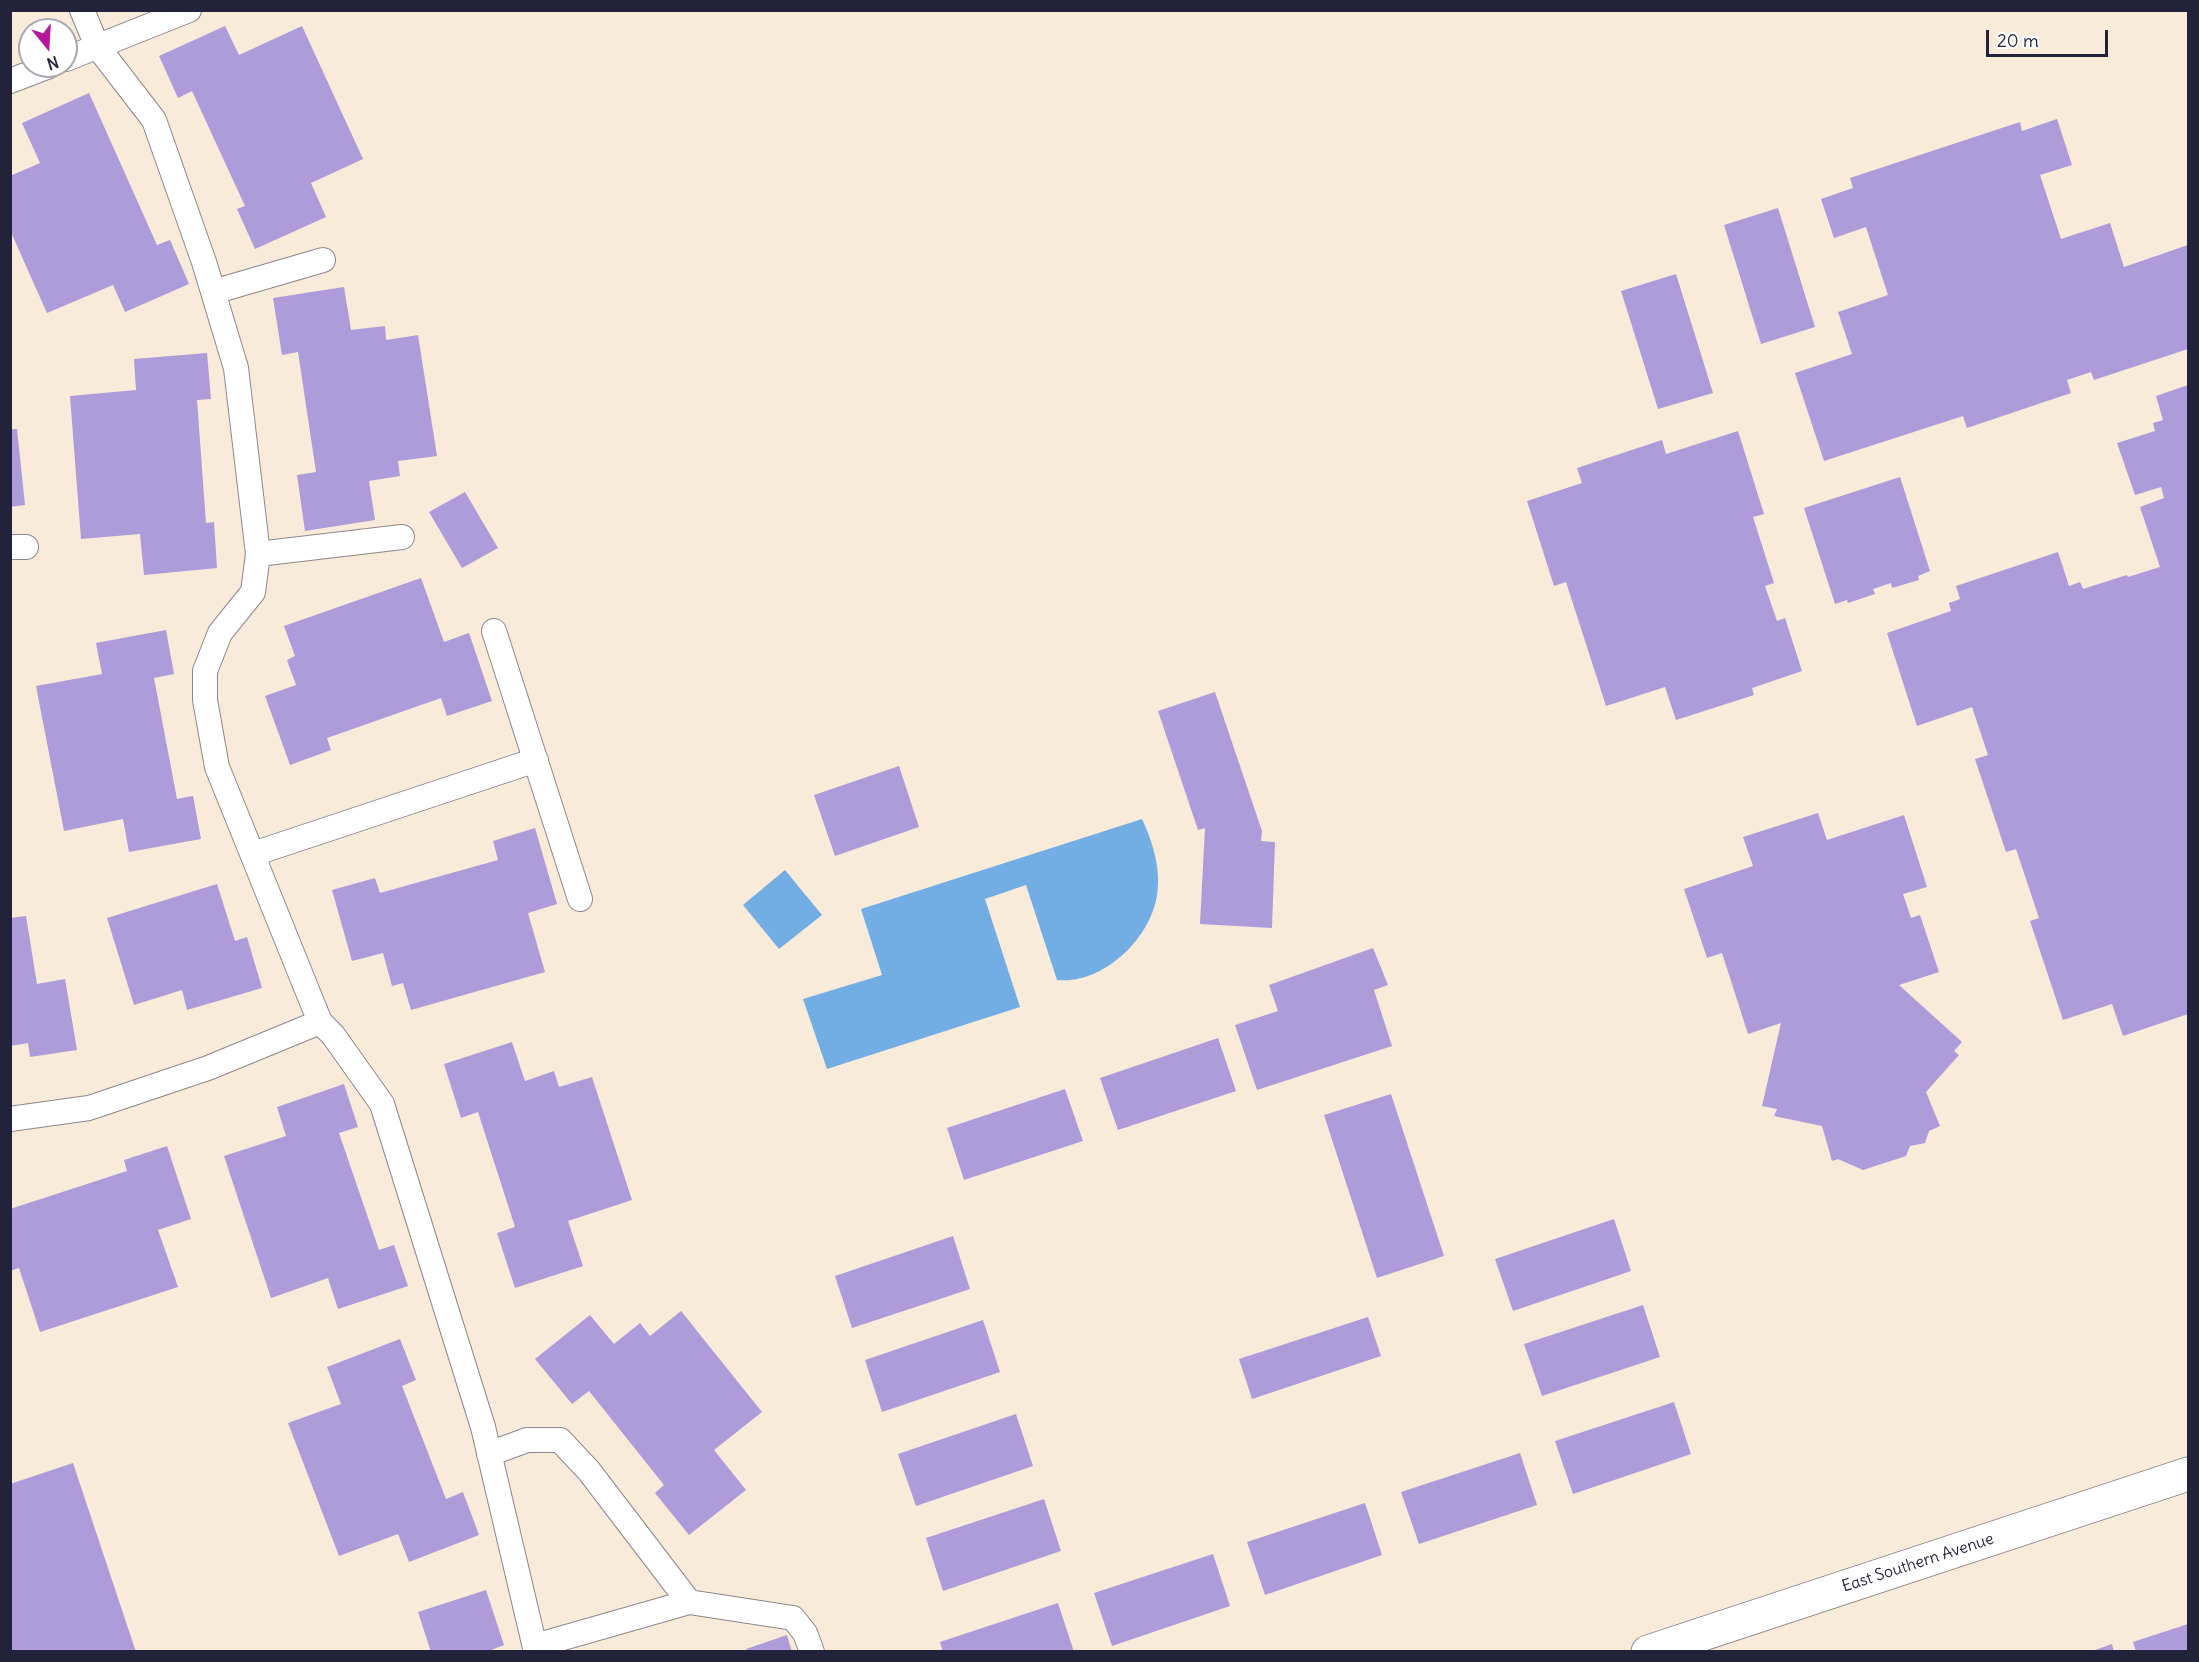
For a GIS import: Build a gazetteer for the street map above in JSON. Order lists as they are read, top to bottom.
{
  "streets": {
    "main road": ["East Southern Avenue"]
  },
  "scale_bar": "20 m",
  "north": "bottom"
}
